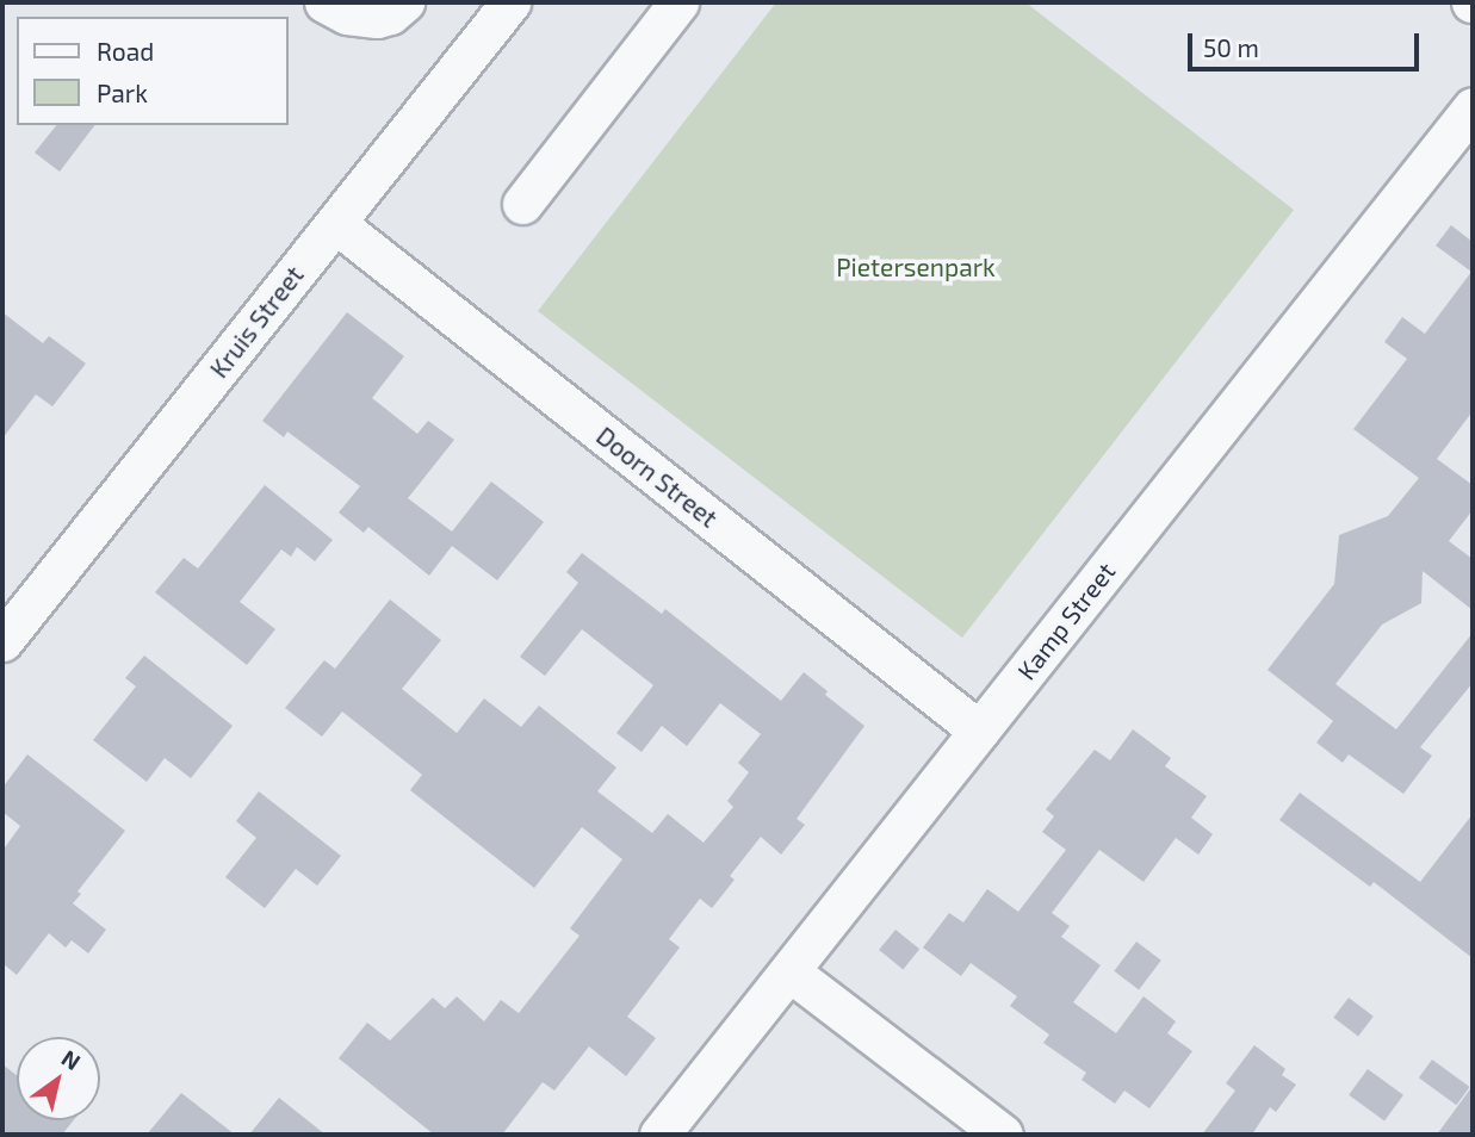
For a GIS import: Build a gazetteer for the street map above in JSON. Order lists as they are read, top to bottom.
{
  "streets": {
    "street": ["Kruis Street", "Doorn Street", "Kamp Street"]
  },
  "crossings": [
    ["Kruis Street", "Doorn Street"],
    ["Doorn Street", "Kamp Street"]
  ],
  "parks": ["Pietersenpark"],
  "legend": ["Road", "Park"],
  "scale_bar": "50 m",
  "north": "top right"
}
